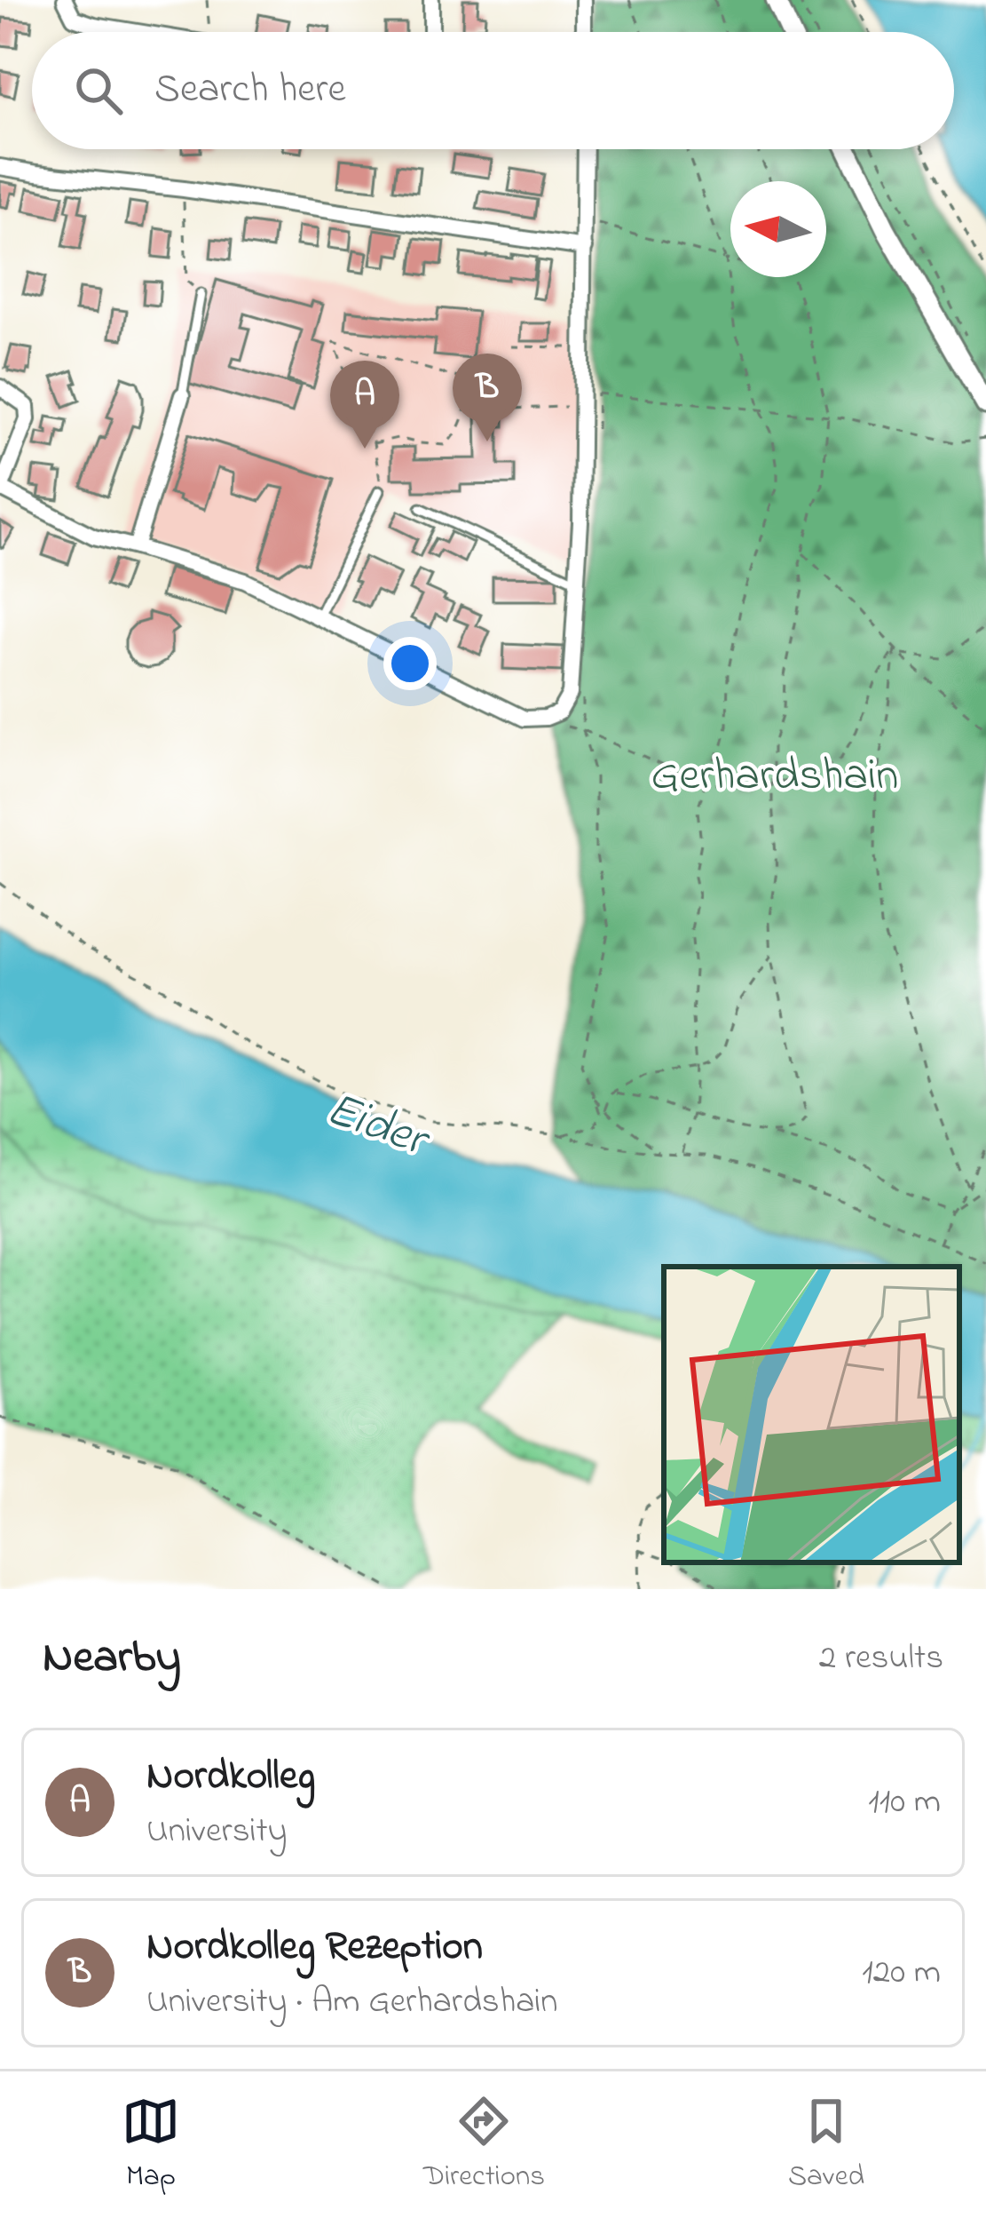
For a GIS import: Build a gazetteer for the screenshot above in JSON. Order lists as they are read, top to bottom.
{
  "water": ["Eider"],
  "parks": ["Gerhardshain"],
  "north": "left",
  "page": {
    "search": "Search here",
    "pins": ["B", "A"],
    "heading": ["Nearby", "2 results"],
    "list": [
      {
        "mark": "A",
        "name": "Nordkolleg",
        "note": "University",
        "value": "110 m"
      },
      {
        "mark": "B",
        "name": "Nordkolleg Rezeption",
        "note": "University · Am Gerhardshain",
        "value": "120 m"
      }
    ],
    "nav": ["Map", "Directions", "Saved"]
  }
}
